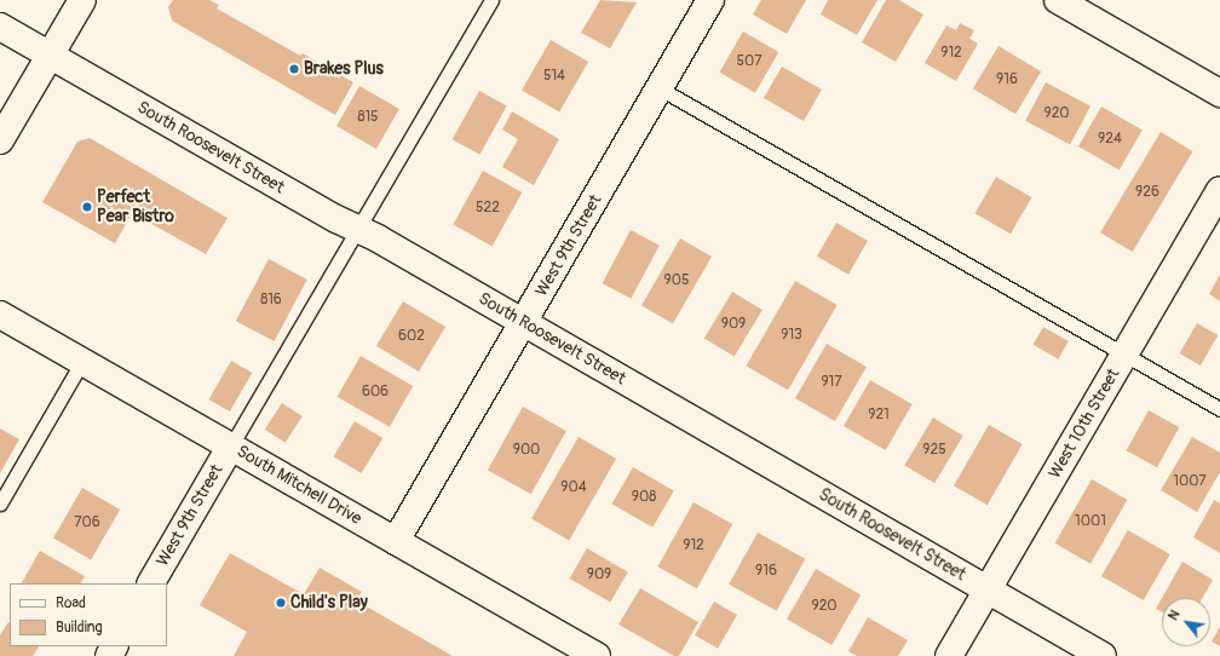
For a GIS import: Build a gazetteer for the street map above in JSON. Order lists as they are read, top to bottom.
{
  "streets": {
    "street": [
      "South Roosevelt Street",
      "West 9th Street",
      "West 10th Street",
      "South Mitchell Drive"
    ]
  },
  "crossings": [
    ["South Roosevelt Street", "West 9th Street"],
    ["South Roosevelt Street", "West 10th Street"],
    ["West 9th Street", "South Mitchell Drive"]
  ],
  "places": ["Brakes Plus", "Perfect Pear Bistro", "Child's Play"],
  "house_numbers": [
    "912",
    "507",
    "514",
    "916",
    "920",
    "815",
    "924",
    "926",
    "522",
    "905",
    "816",
    "909",
    "913",
    "602",
    "917",
    "606",
    "921",
    "900",
    "925",
    "1007",
    "904",
    "908",
    "1001",
    "706",
    "912",
    "916",
    "909",
    "920"
  ],
  "legend": ["Road", "Building"],
  "north": "top left"
}
